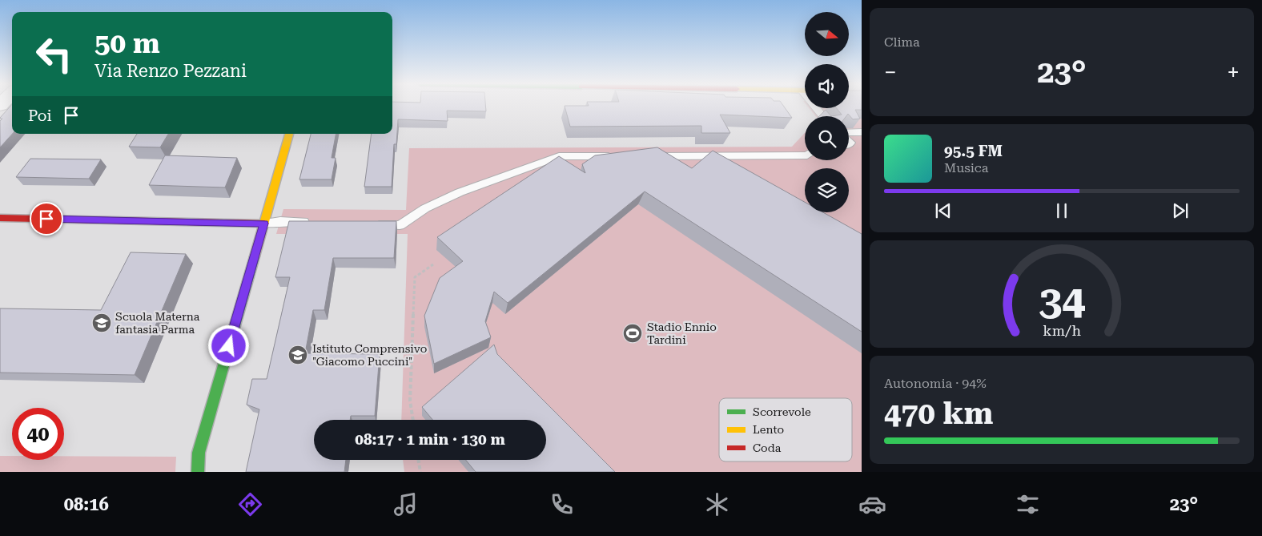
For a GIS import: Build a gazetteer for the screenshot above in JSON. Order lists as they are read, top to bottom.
{
  "places": {
    "school or university": ["Scuola Materna fantasia Parma", "Istituto Comprensivo \"Giacomo Puccini\""],
    "sports": ["Stadio Ennio Tardini"]
  },
  "legend": ["Scorrevole", "Lento", "Coda"],
  "north": "right",
  "page": {
    "tile": [
      "Clima",
      ["Autonomia · 94%", "470 km"]
    ],
    "turn": ["50 m", "Via Renzo Pezzani"],
    "heat": ["−", "23°", "+"],
    "then": "Poi",
    "song": ["95.5 FM", "Musica"],
    "limit": "40",
    "trip": "08:17 · 1 min · 130 m",
    "tabs": ["08:16", "23°"],
    "gauge": ["34", "km/h"]
  }
}
